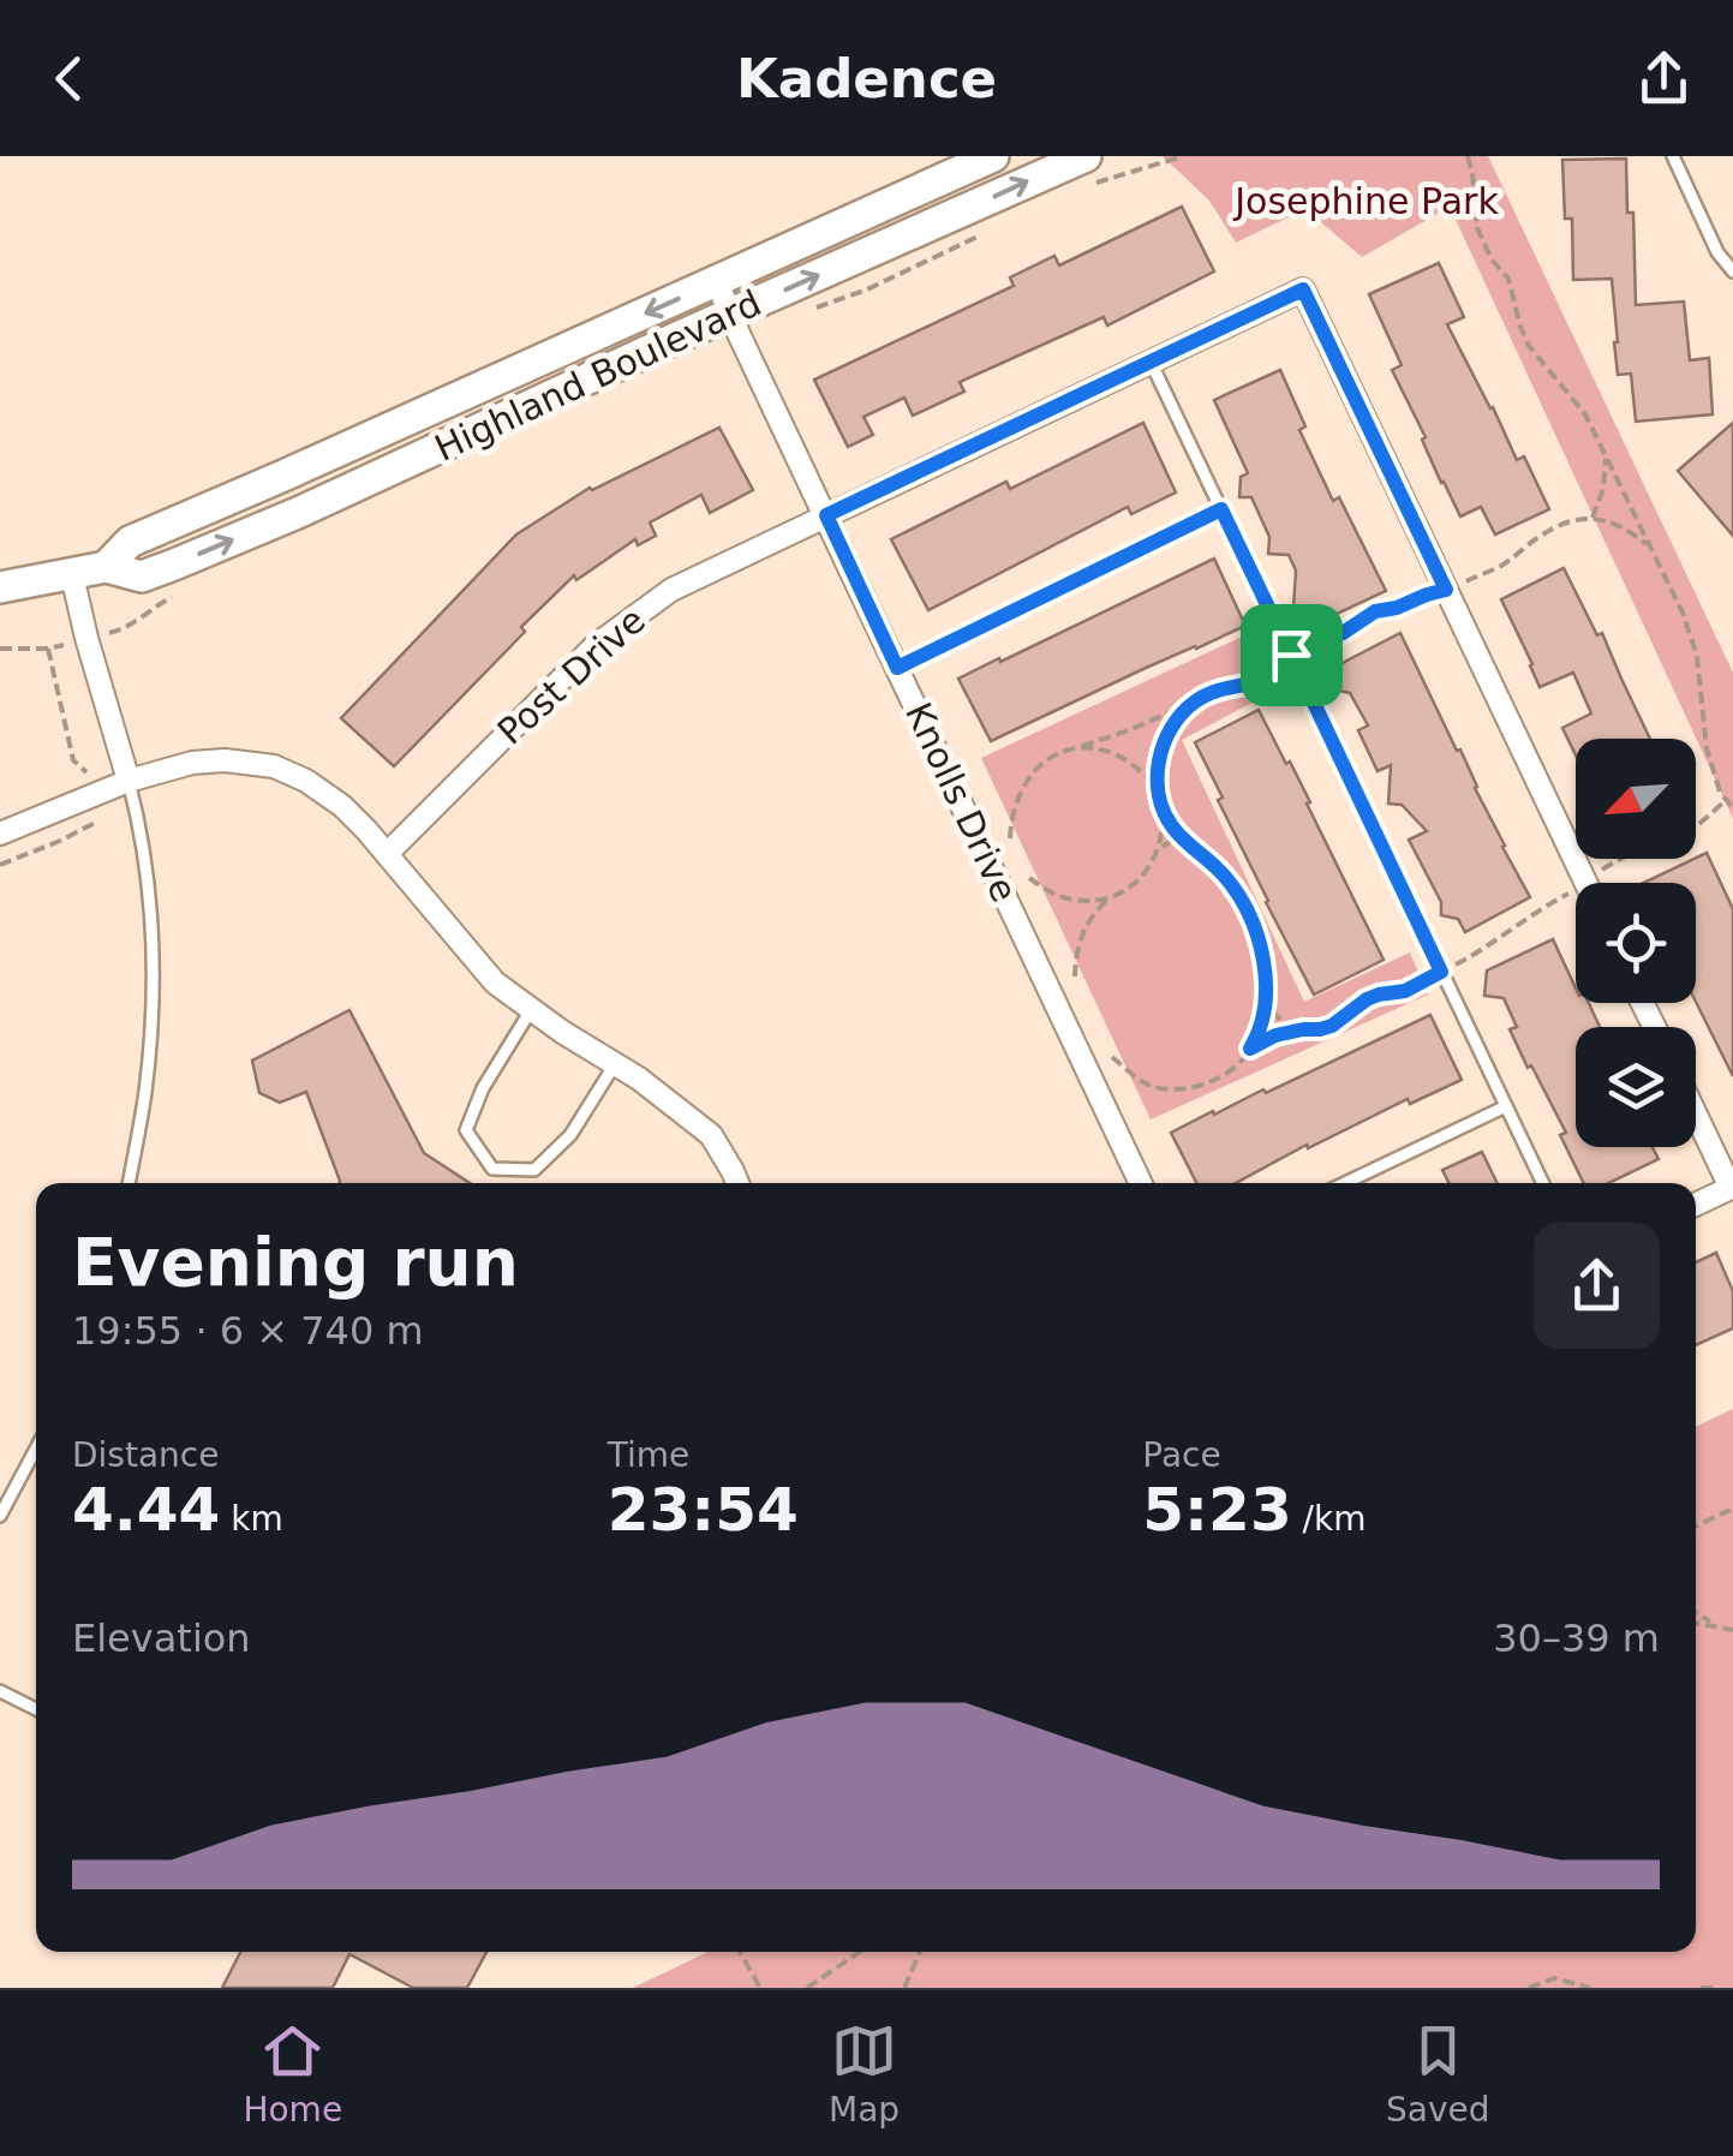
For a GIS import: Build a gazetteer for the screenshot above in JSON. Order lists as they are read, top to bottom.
{
  "streets": {
    "main road": ["Highland Boulevard"],
    "street": ["Post Drive", "Knolls Drive"]
  },
  "crossings": [
    ["Highland Boulevard", "Knolls Drive"],
    ["Post Drive", "Knolls Drive"]
  ],
  "parks": ["Josephine Park"],
  "north": "bottom left",
  "page": {
    "header": "Kadence",
    "heading": ["Evening run", "19:55 · 6 × 740 m"],
    "stats": [
      ["Distance", "4.44 km"],
      ["Time", "23:54"],
      ["Pace", "5:23 /km"]
    ],
    "chart": ["Elevation", "30–39 m"],
    "tabs": ["Home", "Map", "Saved"]
  }
}
